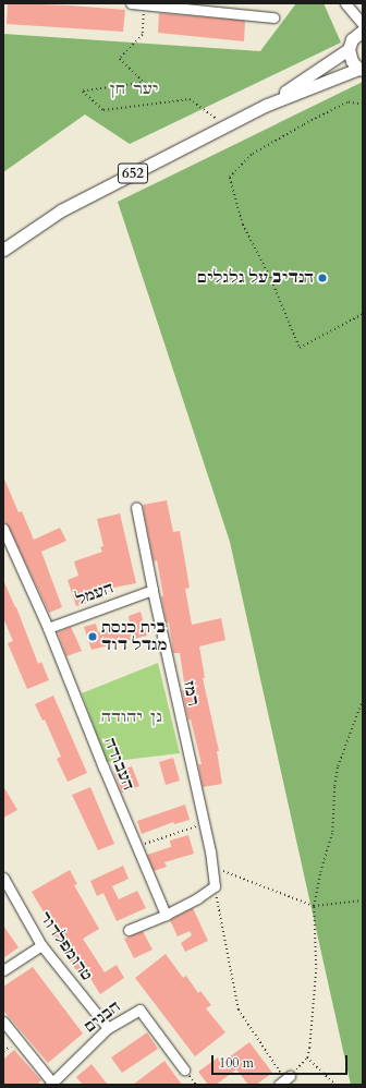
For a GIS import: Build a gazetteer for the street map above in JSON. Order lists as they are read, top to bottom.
{
  "streets": {
    "main road": ["652"],
    "street": [
      "העמל",
      "רמז",
      "העבודה",
      "טרומפלדור",
      "הבנים"
    ]
  },
  "crossings": [
    ["העמל", "רמז"],
    ["העמל", "העבודה"],
    ["טרומפלדור", "הבנים"]
  ],
  "parks": ["יער חן", "גן יהודה"],
  "places": ["הנדיב על גלגלים", "בית כנסת מגדל דוד"],
  "scale_bar": "100 m"
}
